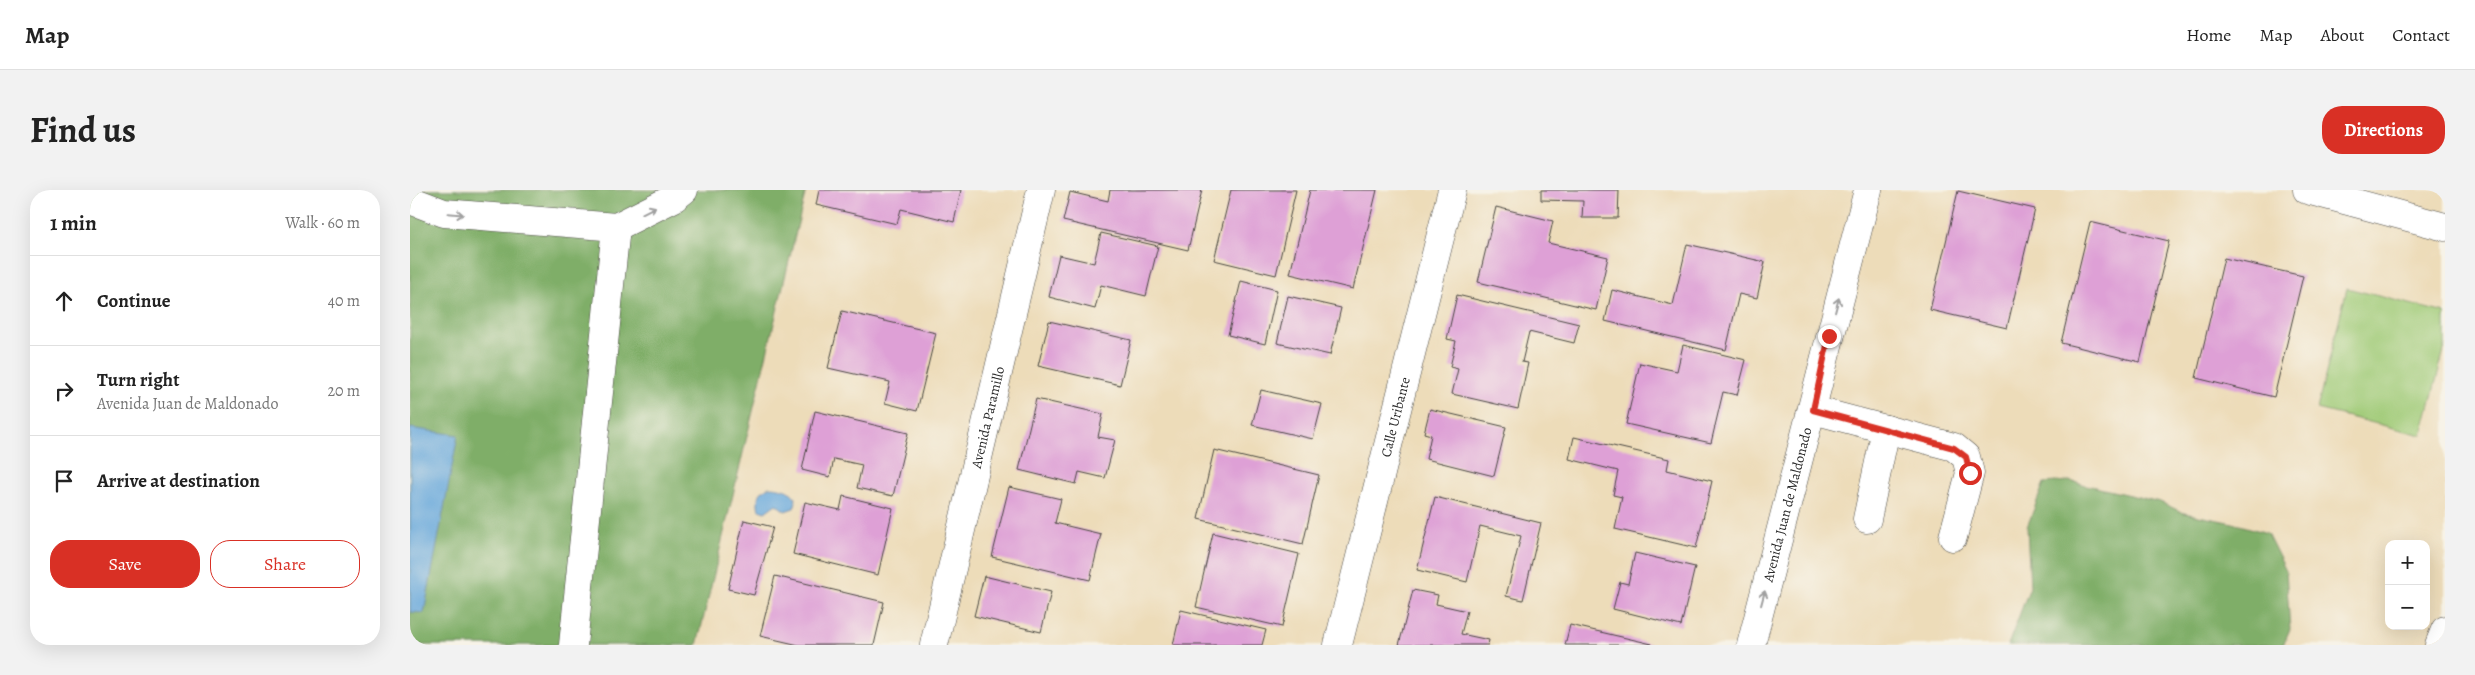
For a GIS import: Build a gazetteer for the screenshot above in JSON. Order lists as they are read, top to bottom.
{
  "streets": {
    "street": ["Avenida Paramillo", "Calle Uribante", "Avenida Juan de Maldonado"]
  },
  "one_way": ["Avenida Juan de Maldonado"],
  "page": {
    "header": "Map",
    "nav": [
      "Home",
      "Map",
      "About",
      "Contact"
    ],
    "title": "Find us",
    "buttons": [
      "Directions",
      ["Save", "Share"]
    ],
    "heading": ["1 min", "Walk · 60 m"],
    "list": [
      ["Continue", "40 m"],
      ["Turn right", "Avenida Juan de Maldonado", "20 m"],
      "Arrive at destination"
    ],
    "map_buttons": ["+", "−"]
  }
}
